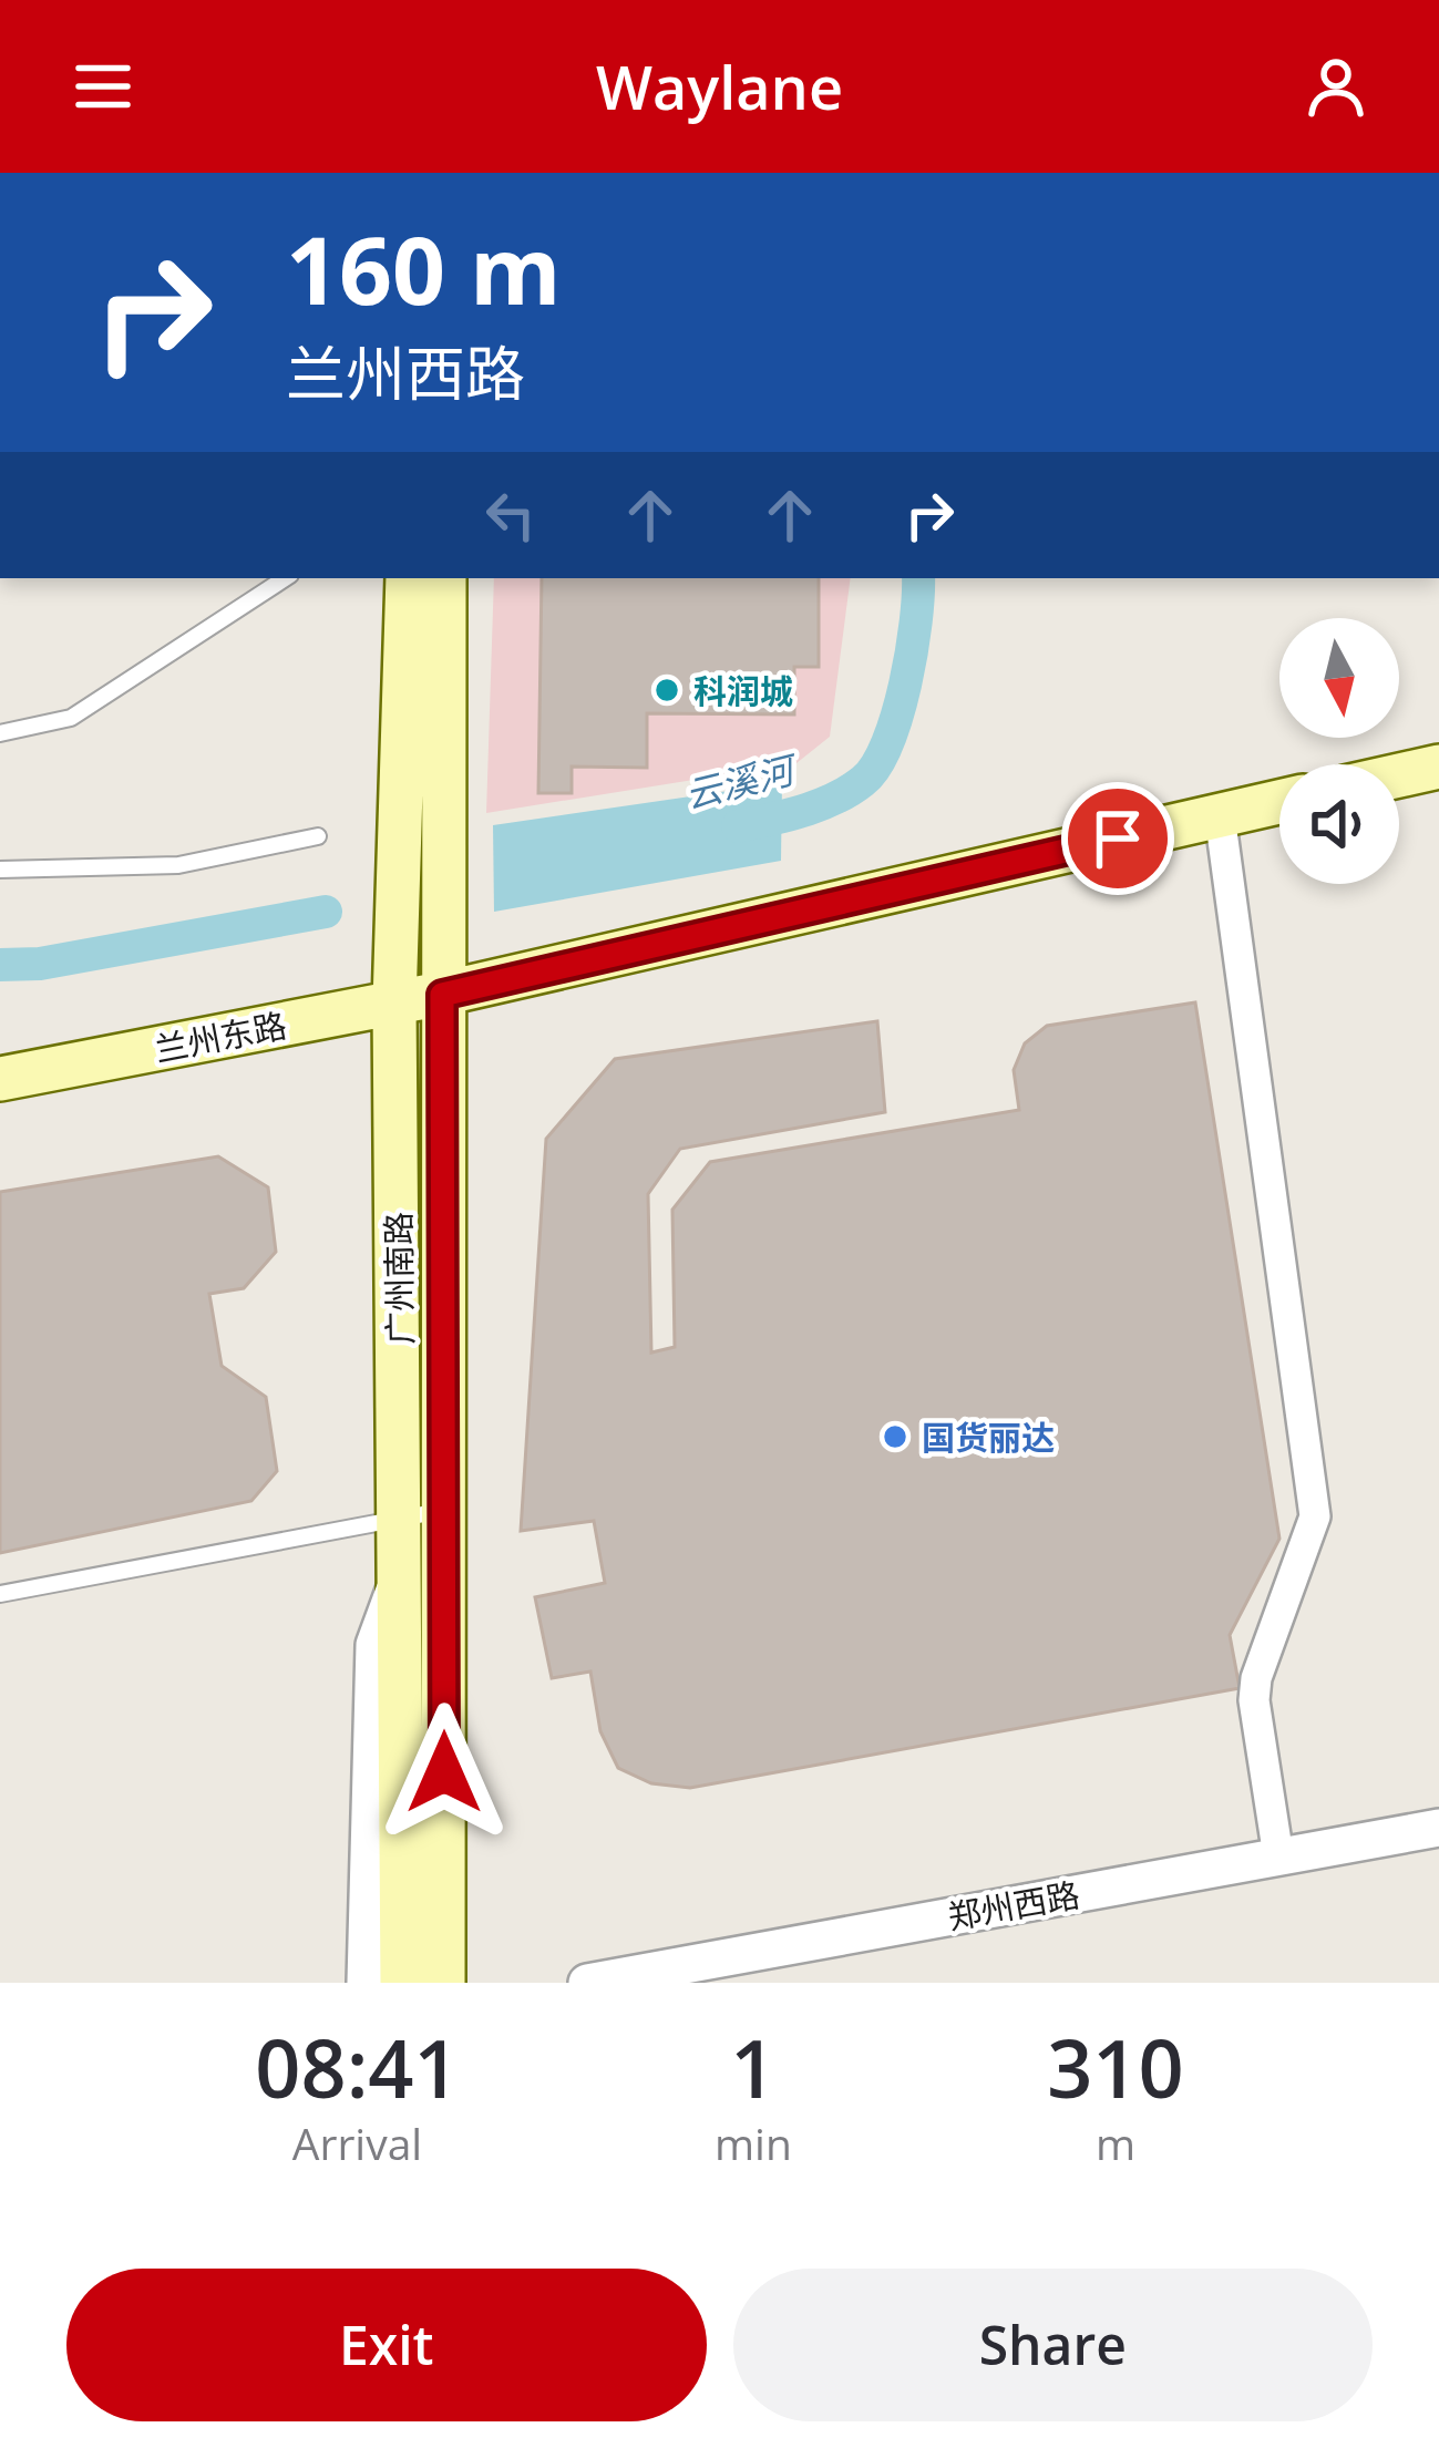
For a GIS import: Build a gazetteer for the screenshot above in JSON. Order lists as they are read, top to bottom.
{
  "streets": {
    "main road": ["兰州东路", "广州南路"],
    "street": ["郑州西路"]
  },
  "crossings": [
    ["兰州东路", "广州南路"]
  ],
  "water": ["云溪河"],
  "places": ["科润城", "国货丽达"],
  "north": "bottom",
  "page": {
    "header": "Waylane",
    "turn": ["160 m", "兰州西路"],
    "eta": [
      "08:41",
      "Arrival",
      "1",
      "min",
      "310",
      "m"
    ],
    "buttons": ["Exit", "Share"]
  }
}
